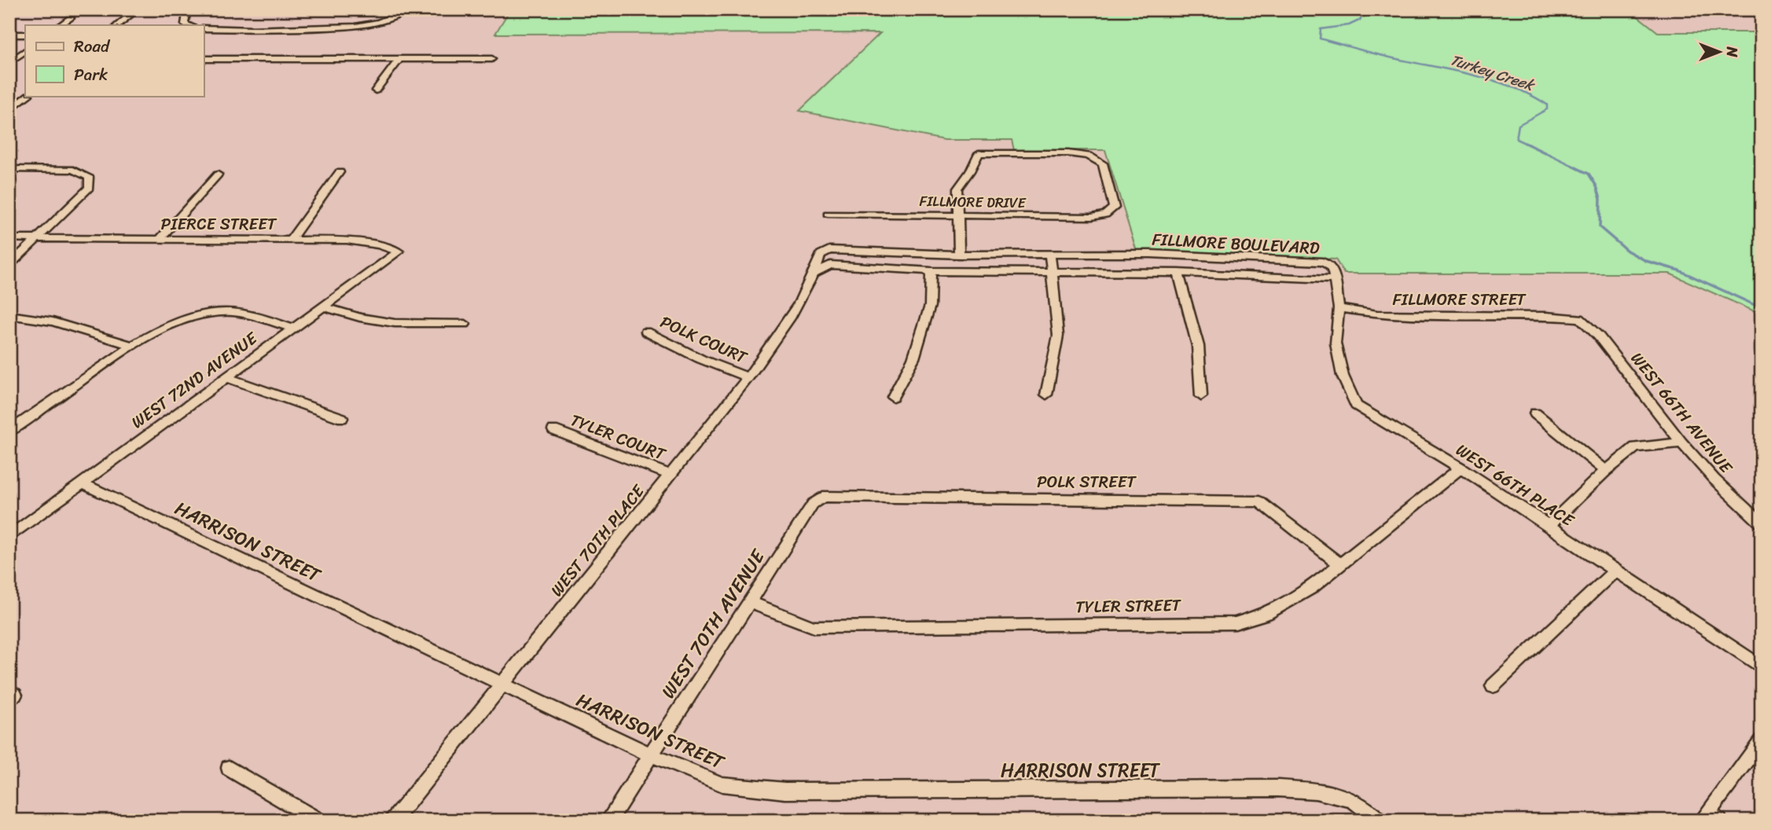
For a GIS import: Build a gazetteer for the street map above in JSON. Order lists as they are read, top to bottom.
{
  "streets": {
    "street": [
      "FILLMORE DRIVE",
      "PIERCE STREET",
      "FILLMORE BOULEVARD",
      "FILLMORE STREET",
      "POLK COURT",
      "WEST 72ND AVENUE",
      "WEST 66TH AVENUE",
      "TYLER COURT",
      "POLK STREET",
      "WEST 66TH PLACE",
      "WEST 70TH PLACE",
      "HARRISON STREET",
      "TYLER STREET",
      "WEST 70TH AVENUE"
    ]
  },
  "crossings": [
    ["PIERCE STREET", "WEST 72ND AVENUE"],
    ["FILLMORE BOULEVARD", "WEST 66TH PLACE"],
    ["FILLMORE BOULEVARD", "WEST 70TH PLACE"],
    ["FILLMORE STREET", "WEST 66TH AVENUE"],
    ["FILLMORE STREET", "WEST 66TH PLACE"],
    ["POLK COURT", "WEST 70TH PLACE"],
    ["WEST 72ND AVENUE", "HARRISON STREET"],
    ["TYLER COURT", "WEST 70TH PLACE"],
    ["POLK STREET", "TYLER STREET"],
    ["POLK STREET", "WEST 70TH AVENUE"],
    ["WEST 66TH PLACE", "TYLER STREET"],
    ["WEST 70TH PLACE", "HARRISON STREET"],
    ["HARRISON STREET", "WEST 70TH AVENUE"],
    ["TYLER STREET", "WEST 70TH AVENUE"]
  ],
  "water": ["Turkey Creek"],
  "legend": ["Road", "Park"],
  "north": "right"
}
